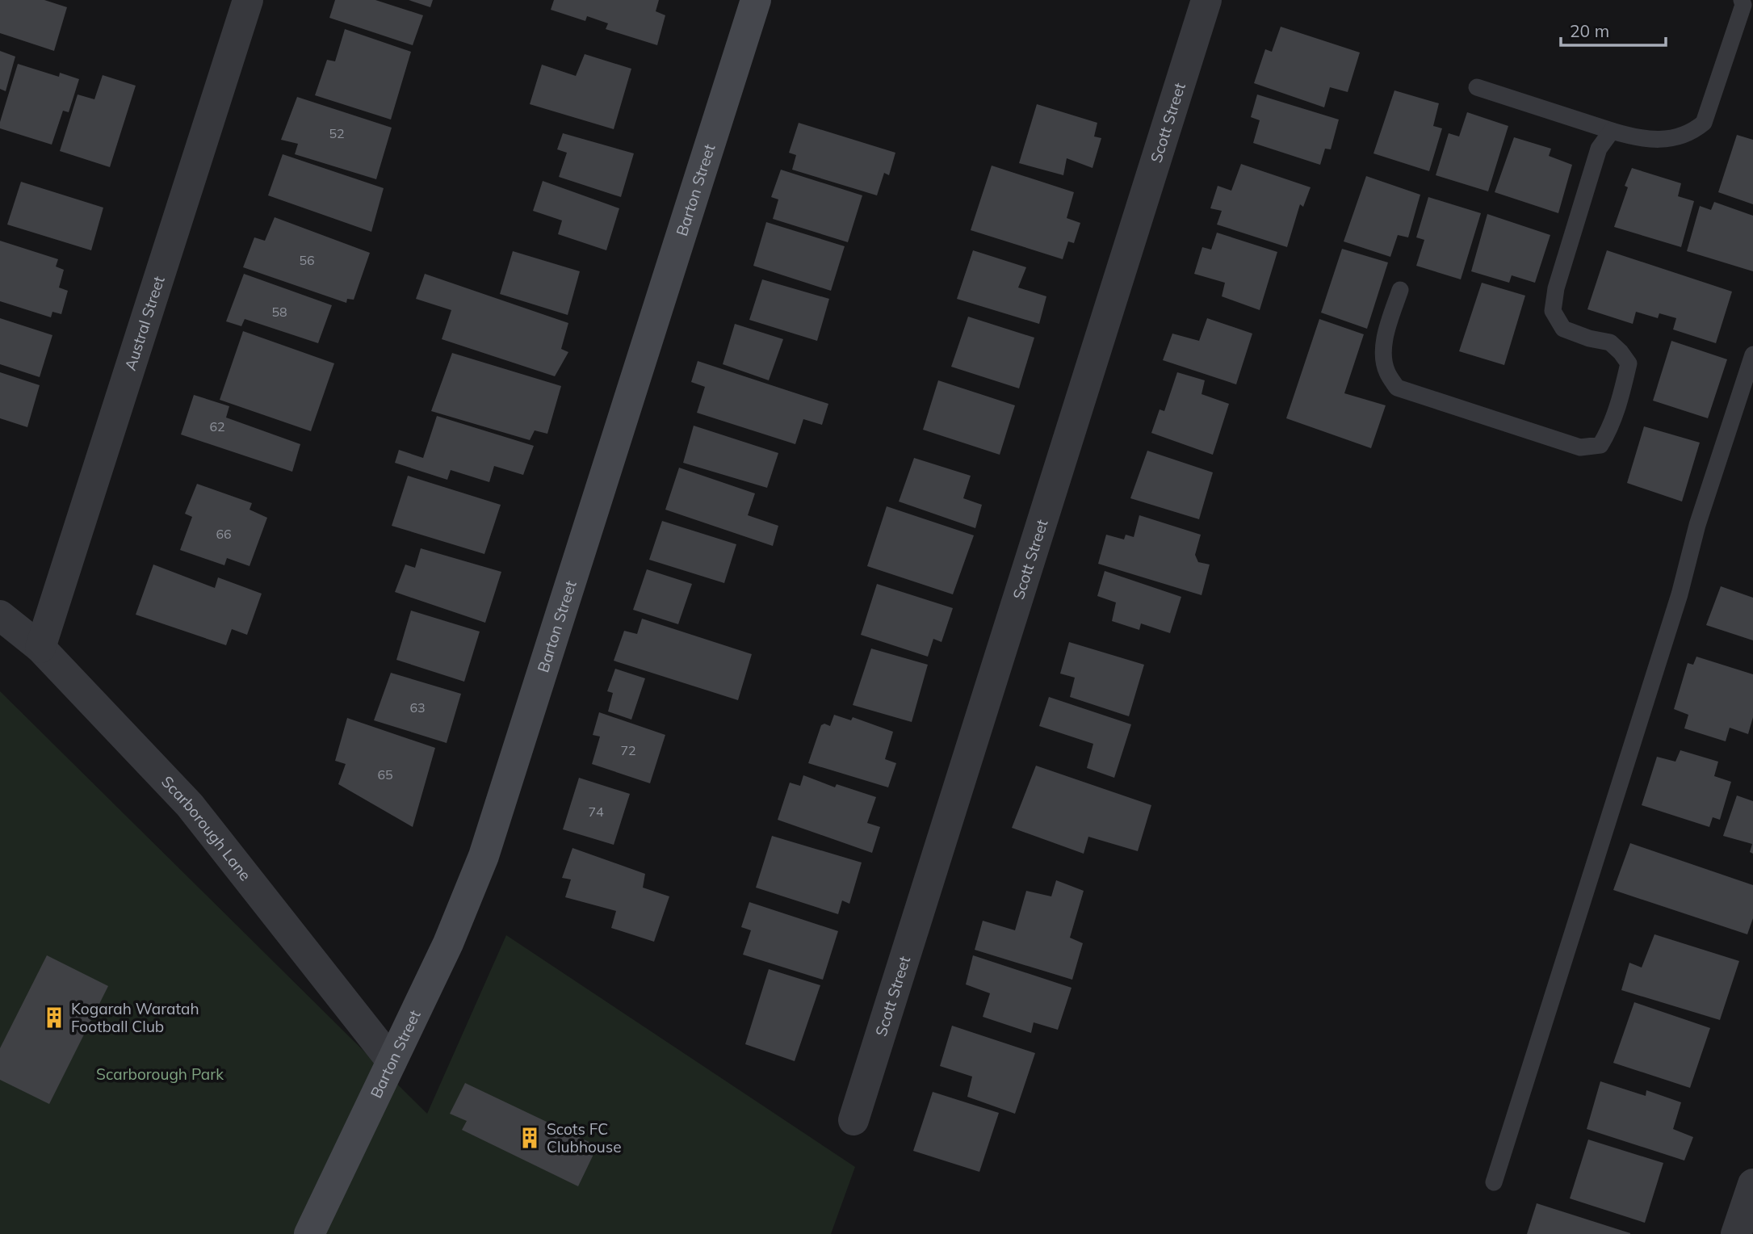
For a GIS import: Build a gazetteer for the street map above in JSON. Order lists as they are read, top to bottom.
{
  "streets": {
    "street": [
      "Scott Street",
      "Barton Street",
      "Austral Street",
      "Scarborough Lane"
    ]
  },
  "crossings": [
    ["Barton Street", "Scarborough Lane"],
    ["Austral Street", "Scarborough Lane"]
  ],
  "parks": ["Scarborough Park"],
  "places": {
    "building": ["Kogarah Waratah Football Club", "Scots FC Clubhouse"]
  },
  "house_numbers": [
    "52",
    "56",
    "58",
    "62",
    "66",
    "63",
    "72",
    "65",
    "74"
  ],
  "scale_bar": "20 m"
}
